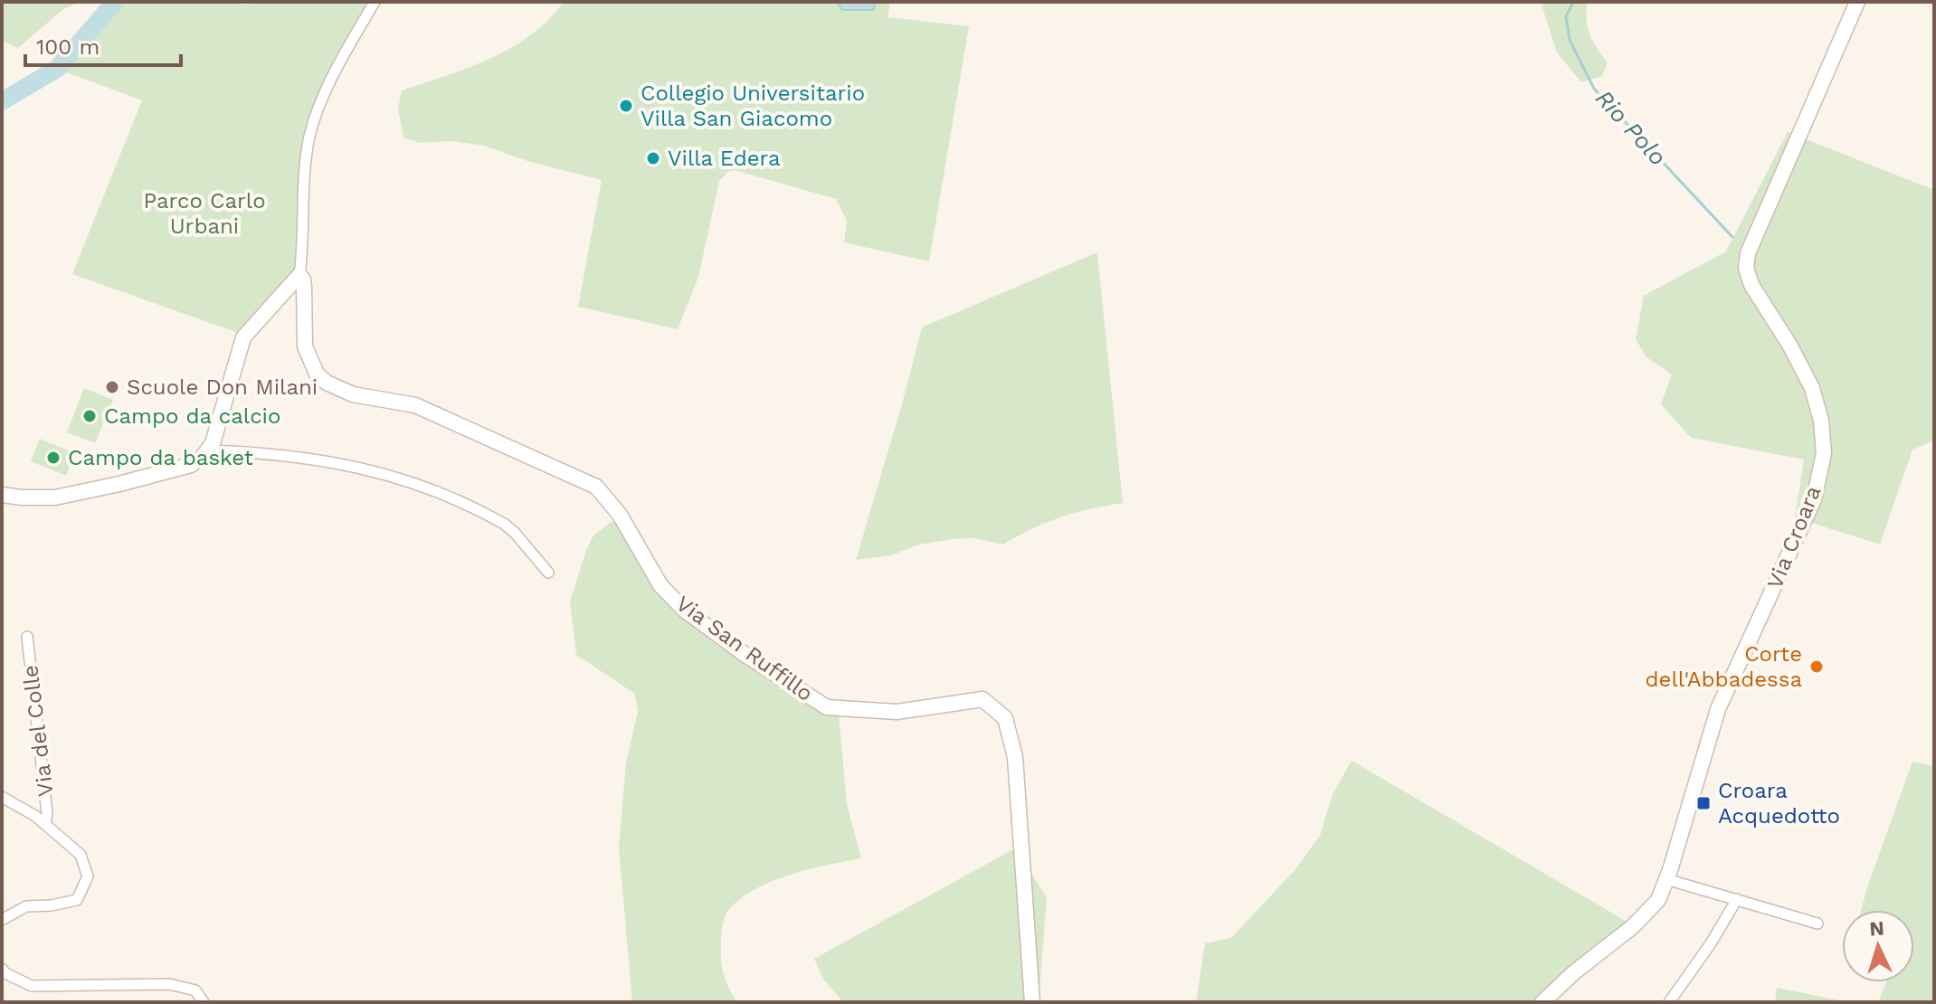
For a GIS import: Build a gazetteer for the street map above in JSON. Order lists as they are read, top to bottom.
{
  "streets": {
    "street": ["Via Croara", "Via San Ruffillo", "Via del Colle"]
  },
  "water": ["Rio Polo"],
  "parks": ["Parco Carlo Urbani"],
  "places": {
    "other": [
      "Collegio Universitario Villa San Giacomo",
      "Villa Edera",
      "Scuole Don Milani",
      "Campo da calcio",
      "Campo da basket",
      "Corte dell'Abbadessa"
    ],
    "transit": ["Croara Acquedotto"]
  },
  "scale_bar": "100 m",
  "north": "top"
}
